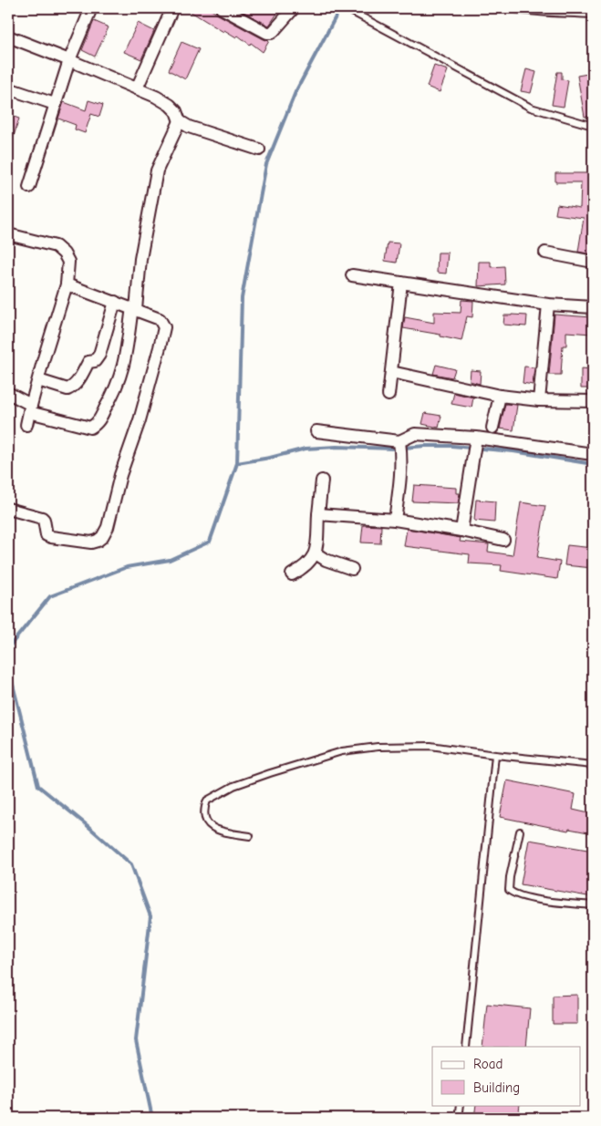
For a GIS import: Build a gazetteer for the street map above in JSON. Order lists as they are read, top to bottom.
{
  "legend": ["Road", "Building"]
}
